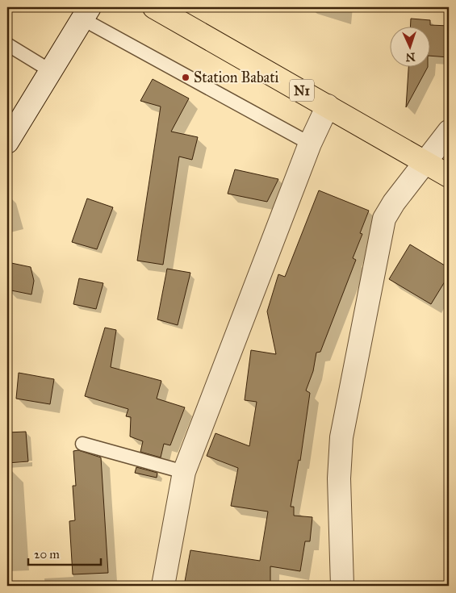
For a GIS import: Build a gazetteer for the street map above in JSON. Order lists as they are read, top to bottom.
{
  "streets": {
    "main road": ["N1"]
  },
  "places": ["Station Babati"],
  "scale_bar": "20 m",
  "north": "bottom"
}
